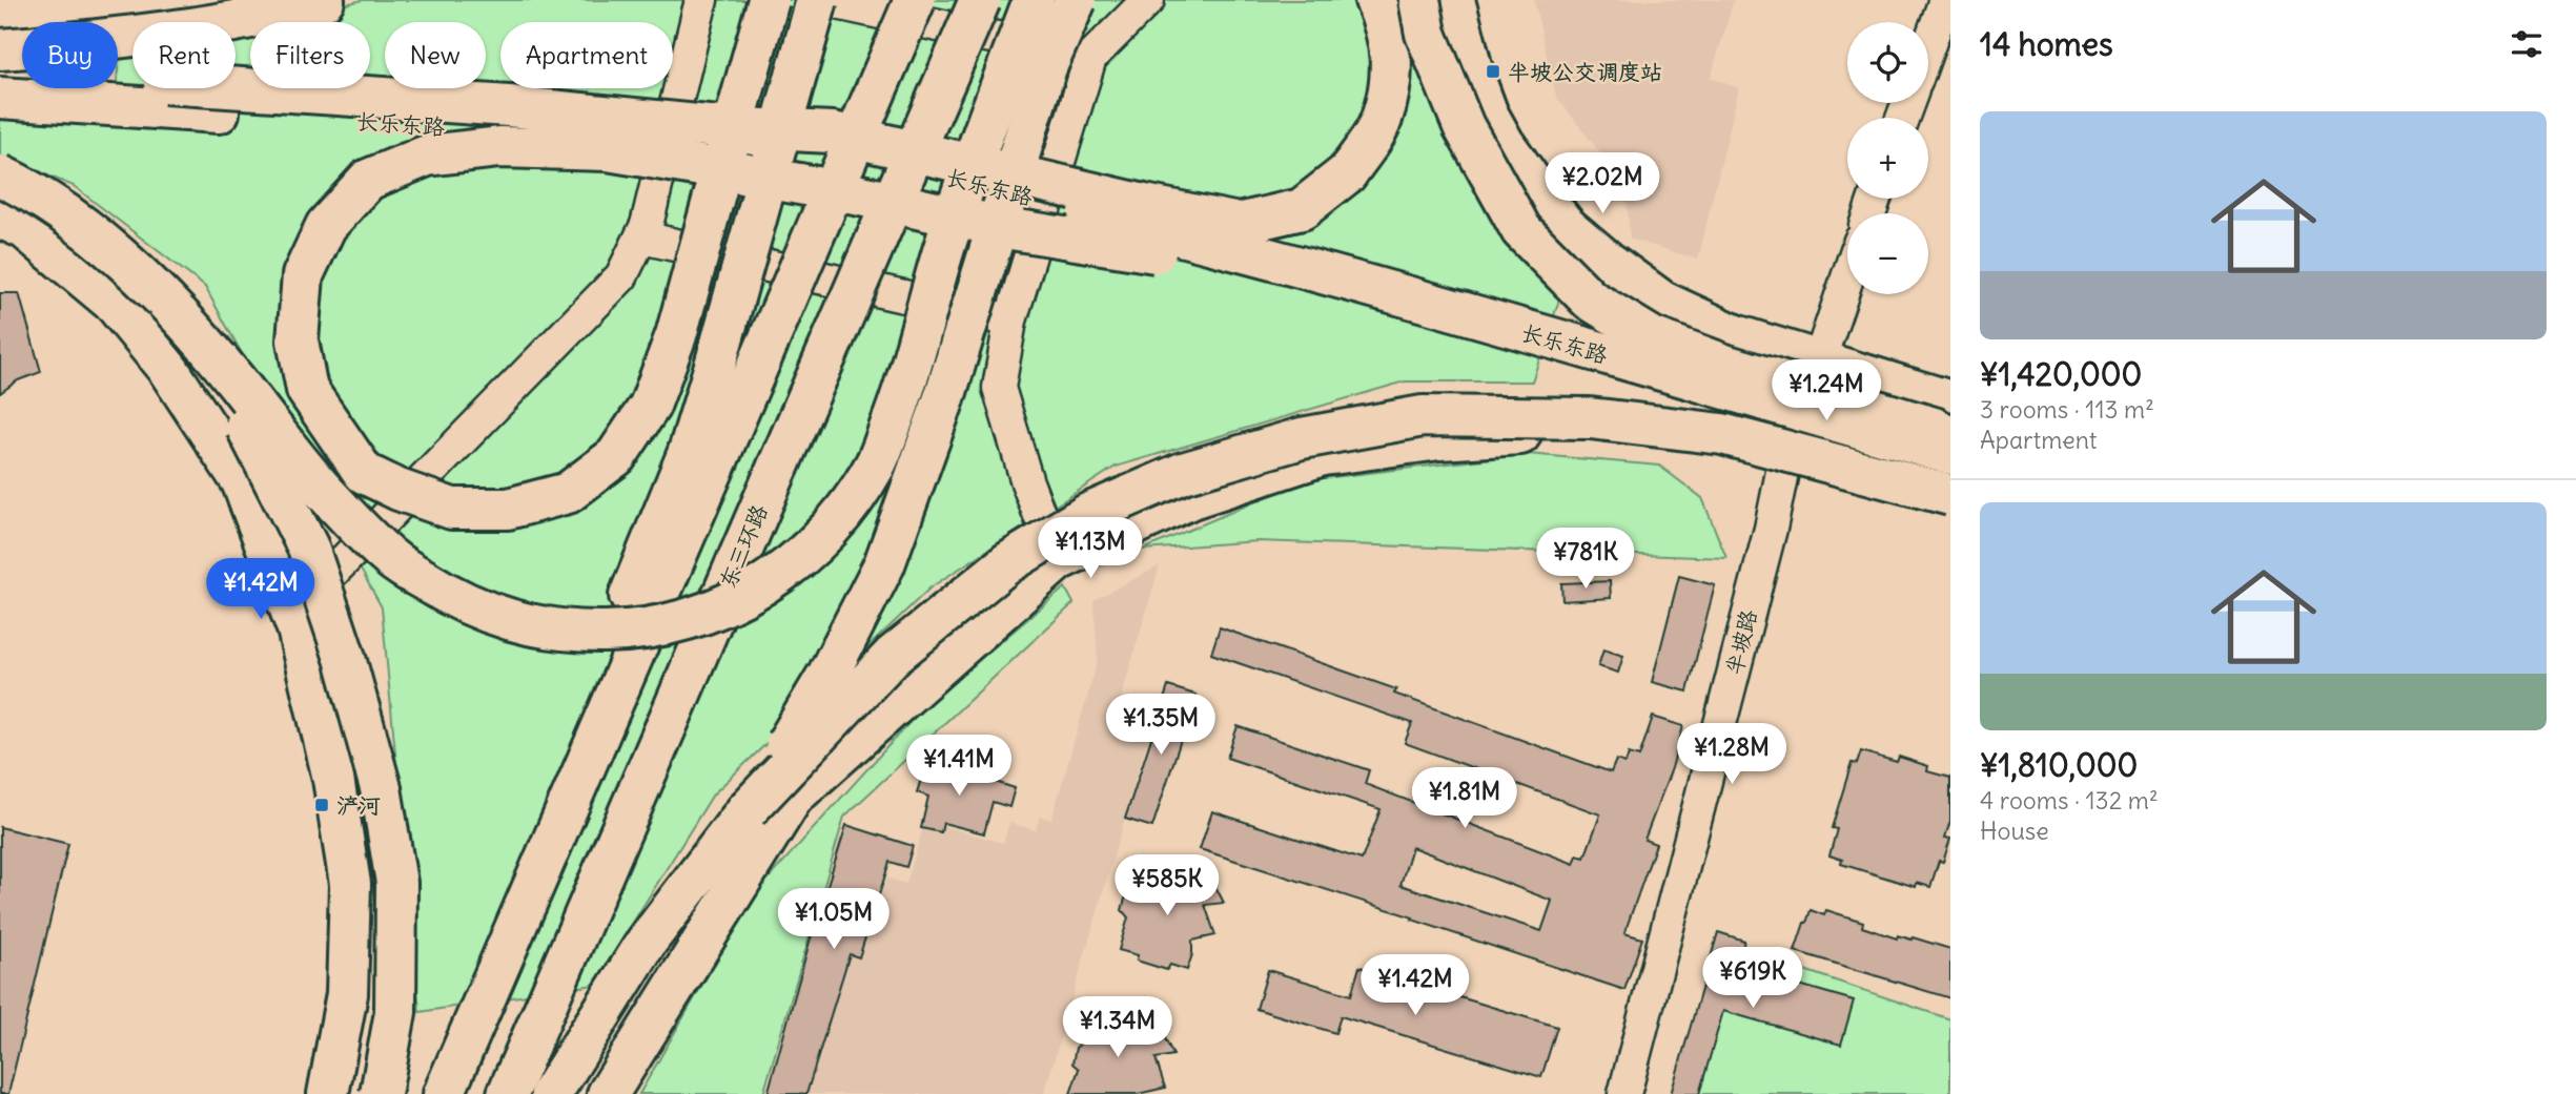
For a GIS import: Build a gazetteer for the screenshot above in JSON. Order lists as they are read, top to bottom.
{
  "streets": {
    "main road": ["长乐东路", "东三环路"],
    "street": ["半坡路"]
  },
  "places": {
    "transit": ["半坡公交调度站", "浐河"]
  },
  "page": {
    "heading": "14 homes",
    "map_buttons": ["+", "−"],
    "chip": [
      "Buy",
      "Rent",
      "Filters",
      "New",
      "Apartment"
    ],
    "list": [
      {
        "name": "¥1,420,000",
        "note": "3 rooms · 113 m² · Apartment"
      },
      {
        "name": "¥1,810,000",
        "note": "4 rooms · 132 m² · House"
      }
    ],
    "price": [
      "¥2.02M",
      "¥1.24M",
      "¥1.13M",
      "¥781K",
      "¥1.42M",
      "¥1.35M",
      "¥1.28M",
      "¥1.41M",
      "¥1.81M",
      "¥585K",
      "¥1.05M",
      "¥619K",
      "¥1.42M",
      "¥1.34M"
    ]
  }
}
